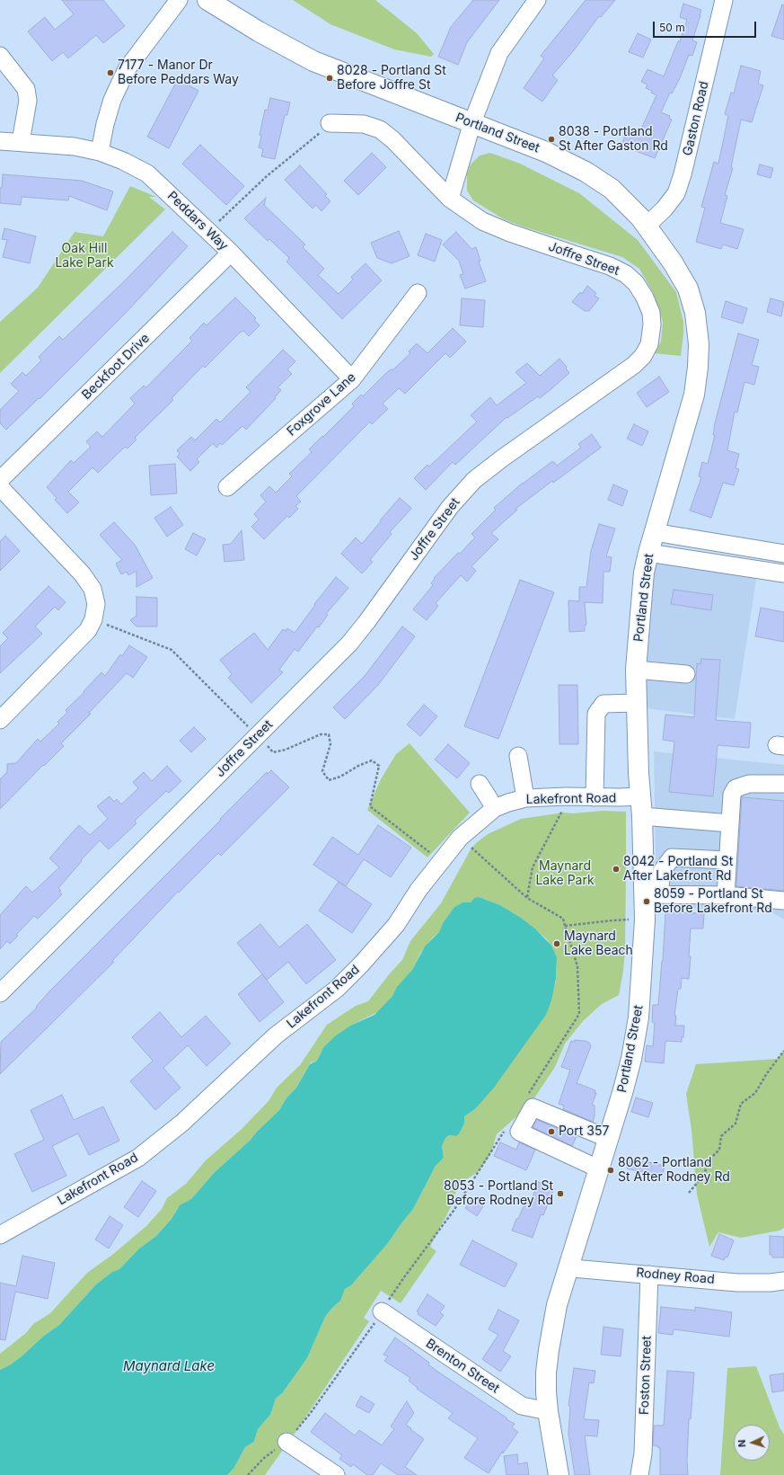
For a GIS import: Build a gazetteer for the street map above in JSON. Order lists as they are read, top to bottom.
{
  "streets": {
    "main road": ["Portland Street"],
    "street": [
      "Gaston Road",
      "Peddars Way",
      "Joffre Street",
      "Beckfoot Drive",
      "Foxgrove Lane",
      "Lakefront Road",
      "Rodney Road",
      "Brenton Street",
      "Foston Street"
    ]
  },
  "crossings": [
    ["Gaston Road", "Portland Street"],
    ["Portland Street", "Lakefront Road"],
    ["Portland Street", "Rodney Road"],
    ["Portland Street", "Brenton Street"],
    ["Peddars Way", "Beckfoot Drive"],
    ["Peddars Way", "Foxgrove Lane"],
    ["Rodney Road", "Foston Street"]
  ],
  "water": ["Maynard Lake"],
  "parks": ["Oak Hill Lake Park", "Maynard Lake Park"],
  "places": [
    "7177 - Manor Dr Before Peddars Way",
    "8028 - Portland St Before Joffre St",
    "8038 - Portland St After Gaston Rd",
    "8042 - Portland St After Lakefront Rd",
    "8059 - Portland St Before Lakefront Rd",
    "Maynard Lake Beach",
    "Port 357",
    "8062 - Portland St After Rodney Rd",
    "8053 - Portland St Before Rodney Rd"
  ],
  "scale_bar": "50 m",
  "north": "left"
}
